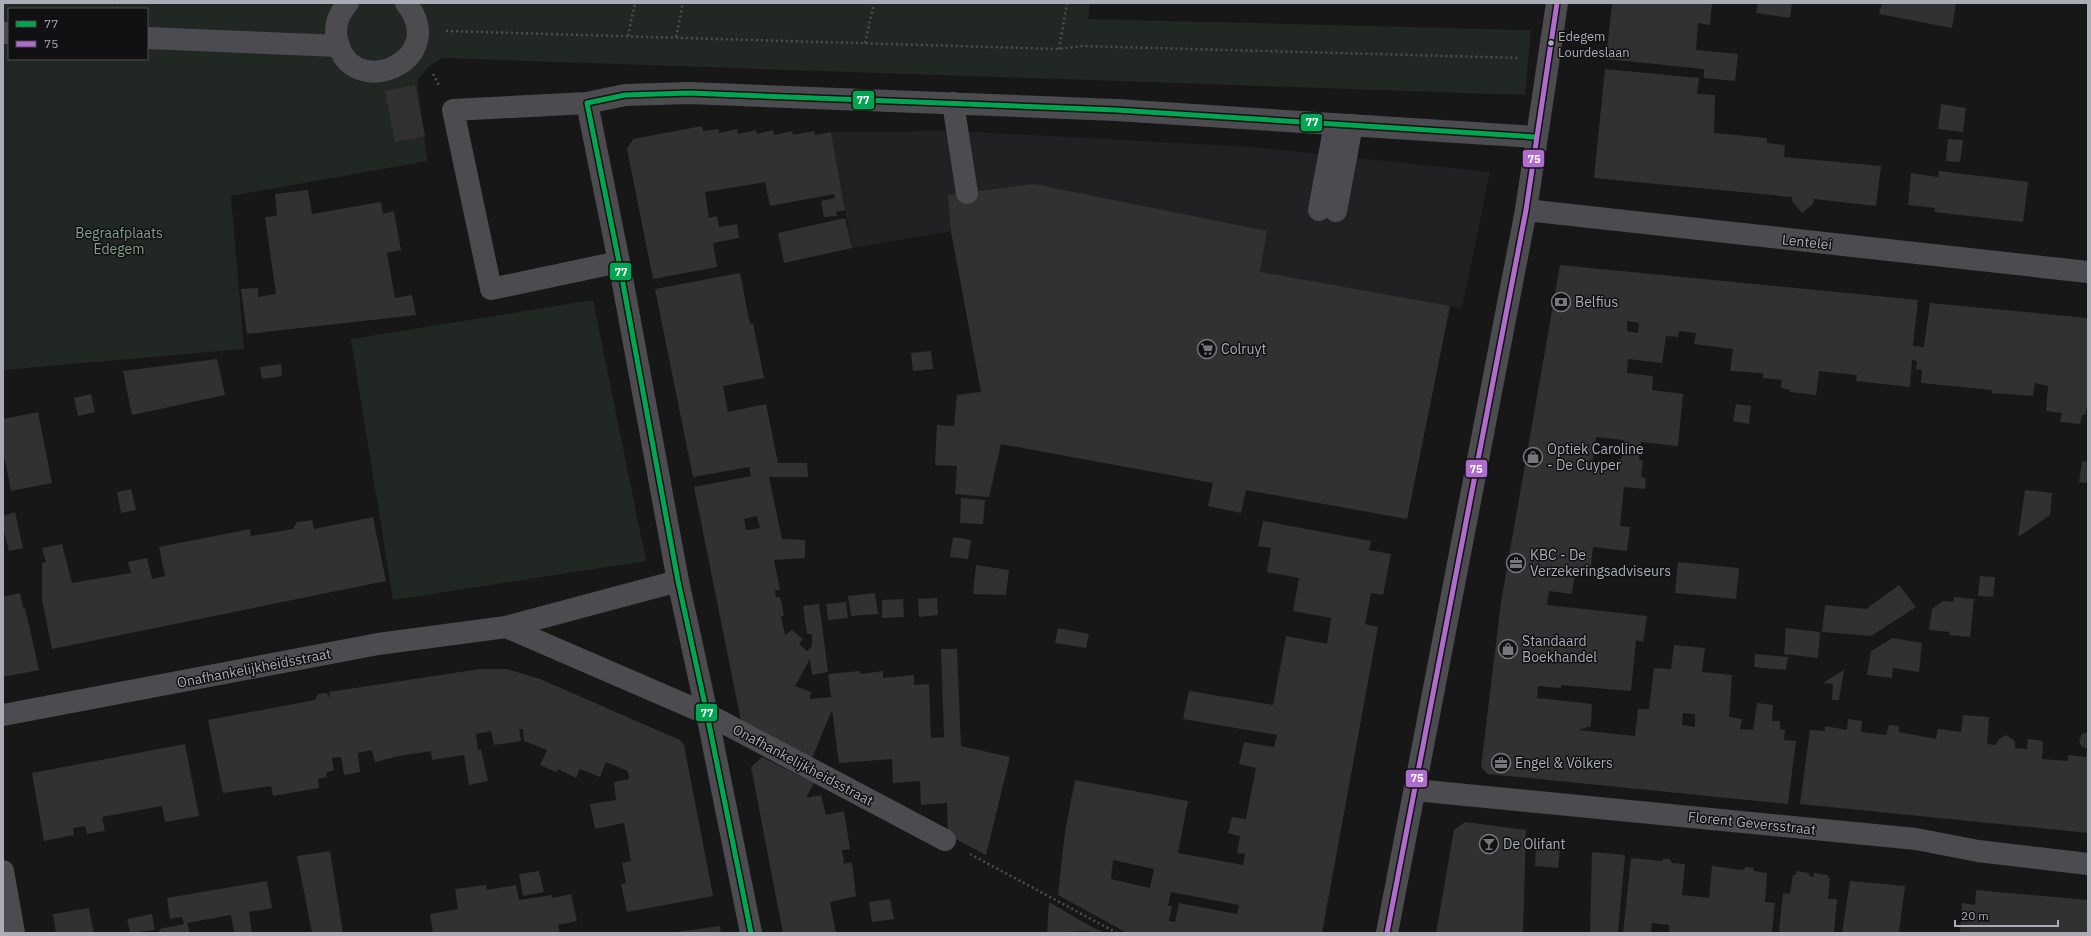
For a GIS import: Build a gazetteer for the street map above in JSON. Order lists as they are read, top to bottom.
{
  "streets": {
    "street": ["Lentelei", "Onafhankelijkheidsstraat", "Florent Geversstraat"]
  },
  "parks": ["Begraafplaats Edegem"],
  "places": {
    "other": ["Edegem Lourdeslaan"],
    "bank": ["Belfius"],
    "supermarket": ["Colruyt"],
    "shop": ["Optiek Caroline - De Cuyper", "Standaard Boekhandel"],
    "office": ["KBC - De Verzekeringsadviseurs", "Engel & Völkers"],
    "bar": ["De Olifant"]
  },
  "lines": ["transit line 75", "transit line 77"],
  "legend": ["77", "75"],
  "scale_bar": "20 m"
}
